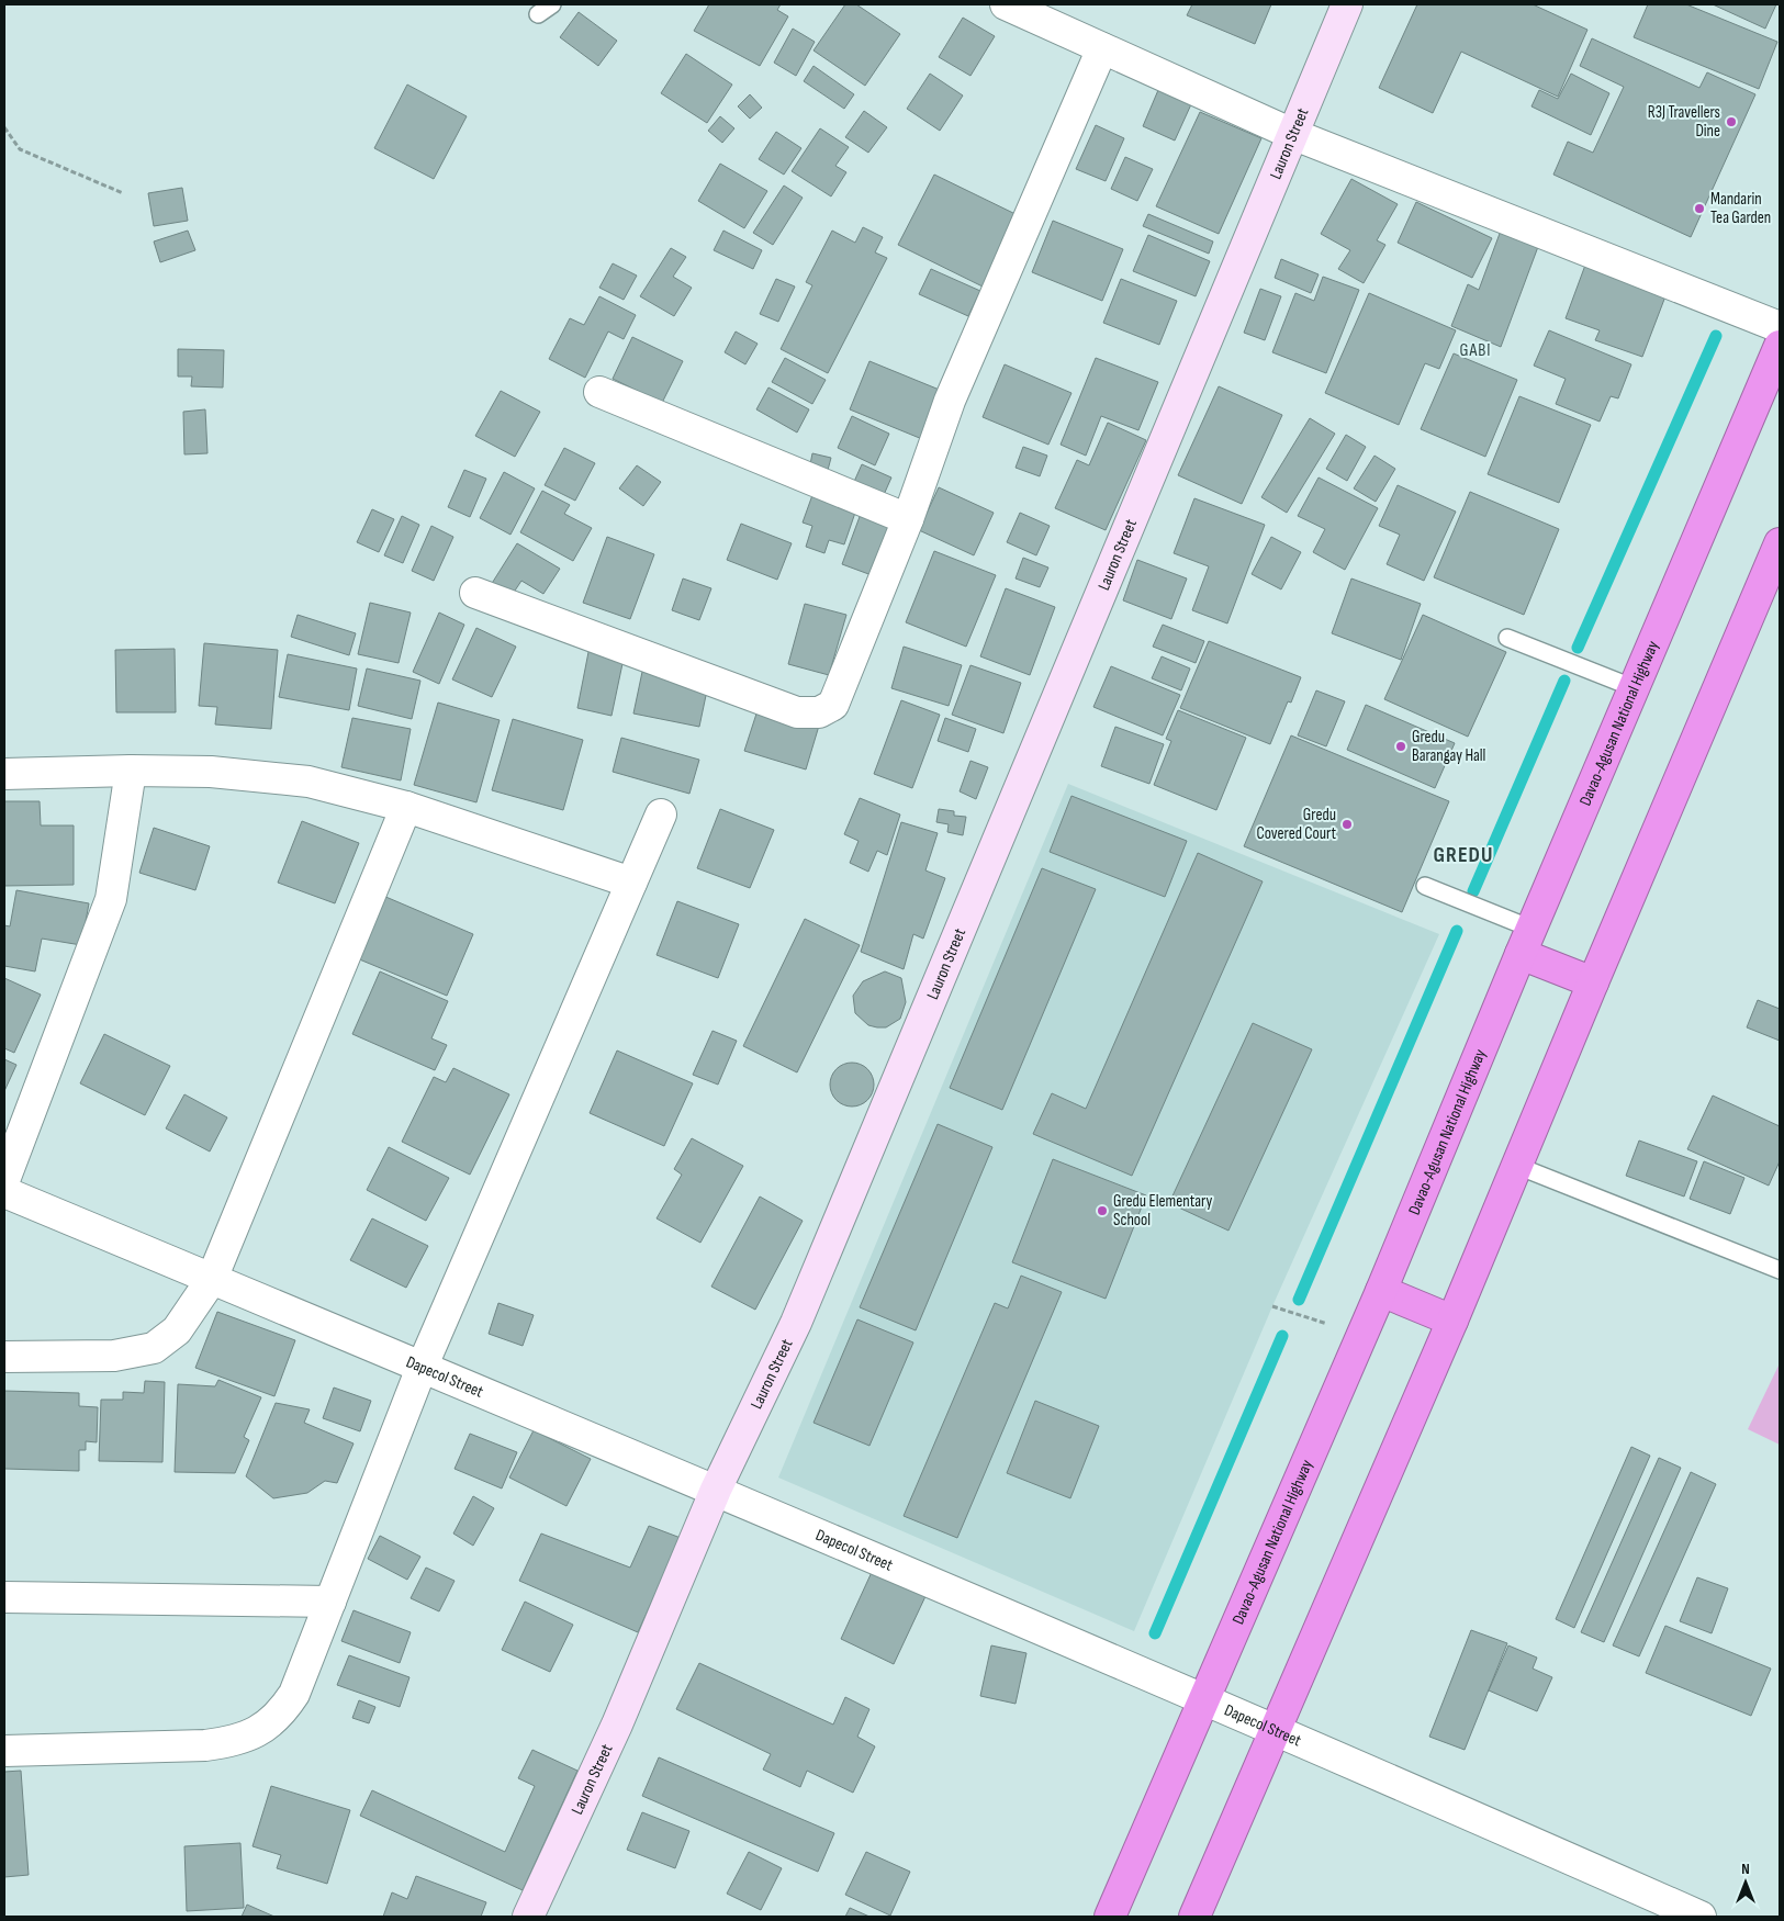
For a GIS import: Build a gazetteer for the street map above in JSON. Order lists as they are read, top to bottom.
{
  "streets": {
    "highway": ["Davao-Agusan National Highway"],
    "street": ["Lauron Street", "Dapecol Street"]
  },
  "crossings": [
    ["Lauron Street", "Dapecol Street"],
    ["Davao-Agusan National Highway", "Dapecol Street"]
  ],
  "districts": ["GABI", "GREDU"],
  "places": [
    "R3J Travellers Dine",
    "Mandarin Tea Garden",
    "Gredu Barangay Hall",
    "Gredu Covered Court",
    "Gredu Elementary School"
  ],
  "north": "top"
}
